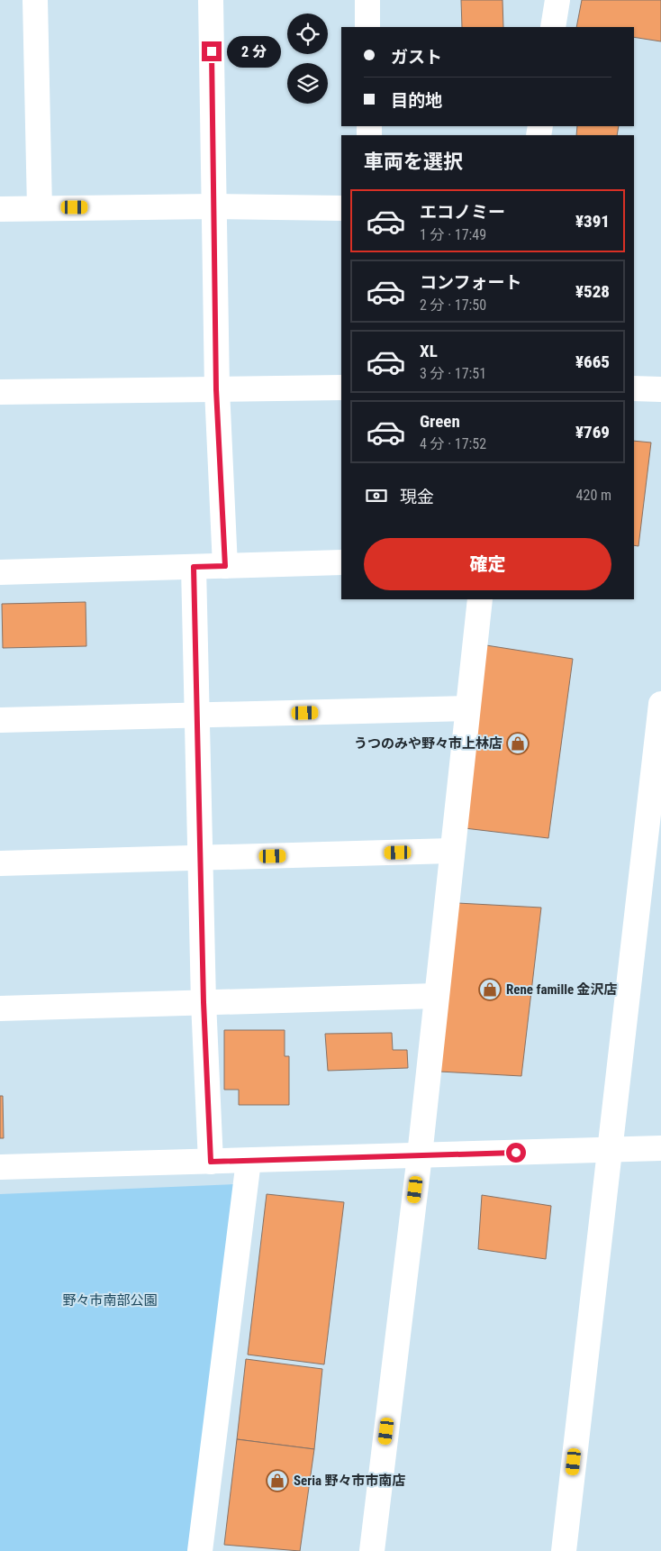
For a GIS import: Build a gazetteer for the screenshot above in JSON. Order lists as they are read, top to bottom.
{
  "parks": ["野々市南部公園"],
  "places": {
    "shop": ["うつのみや野々市上林店", "Rene famille 金沢店", "Seria 野々市市南店"]
  },
  "page": {
    "banner": ["ガスト", "目的地"],
    "bubble": "2 分",
    "heading": "車両を選択",
    "list": [
      {
        "name": "エコノミー",
        "note": "1 分 · 17:49",
        "value": "¥391"
      },
      {
        "name": "コンフォート",
        "note": "2 分 · 17:50",
        "value": "¥528"
      },
      {
        "name": "XL",
        "note": "3 分 · 17:51",
        "value": "¥665"
      },
      {
        "name": "Green",
        "note": "4 分 · 17:52",
        "value": "¥769"
      }
    ],
    "pay": ["現金", "420 m"],
    "buttons": "確定"
  }
}
